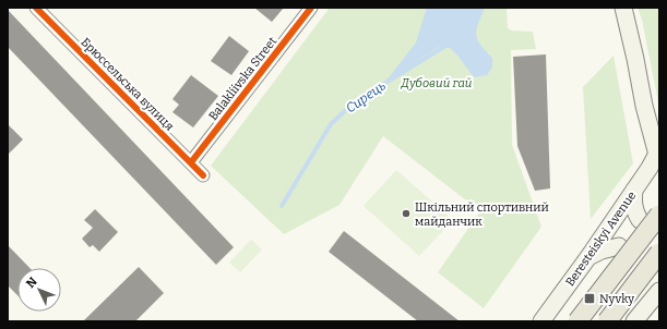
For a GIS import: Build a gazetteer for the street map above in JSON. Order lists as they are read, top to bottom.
{
  "streets": {
    "main road": ["Beresteiskyi Avenue"],
    "street": ["Balakliivska Street", "Брюссельська вулиця"]
  },
  "crossings": [
    ["Balakliivska Street", "Брюссельська вулиця"]
  ],
  "water": ["Сирець"],
  "parks": ["Дубовий гай"],
  "places": {
    "other": ["Шкільний спортивний майданчик"],
    "transit": ["Nyvky"]
  },
  "north": "top left"
}
